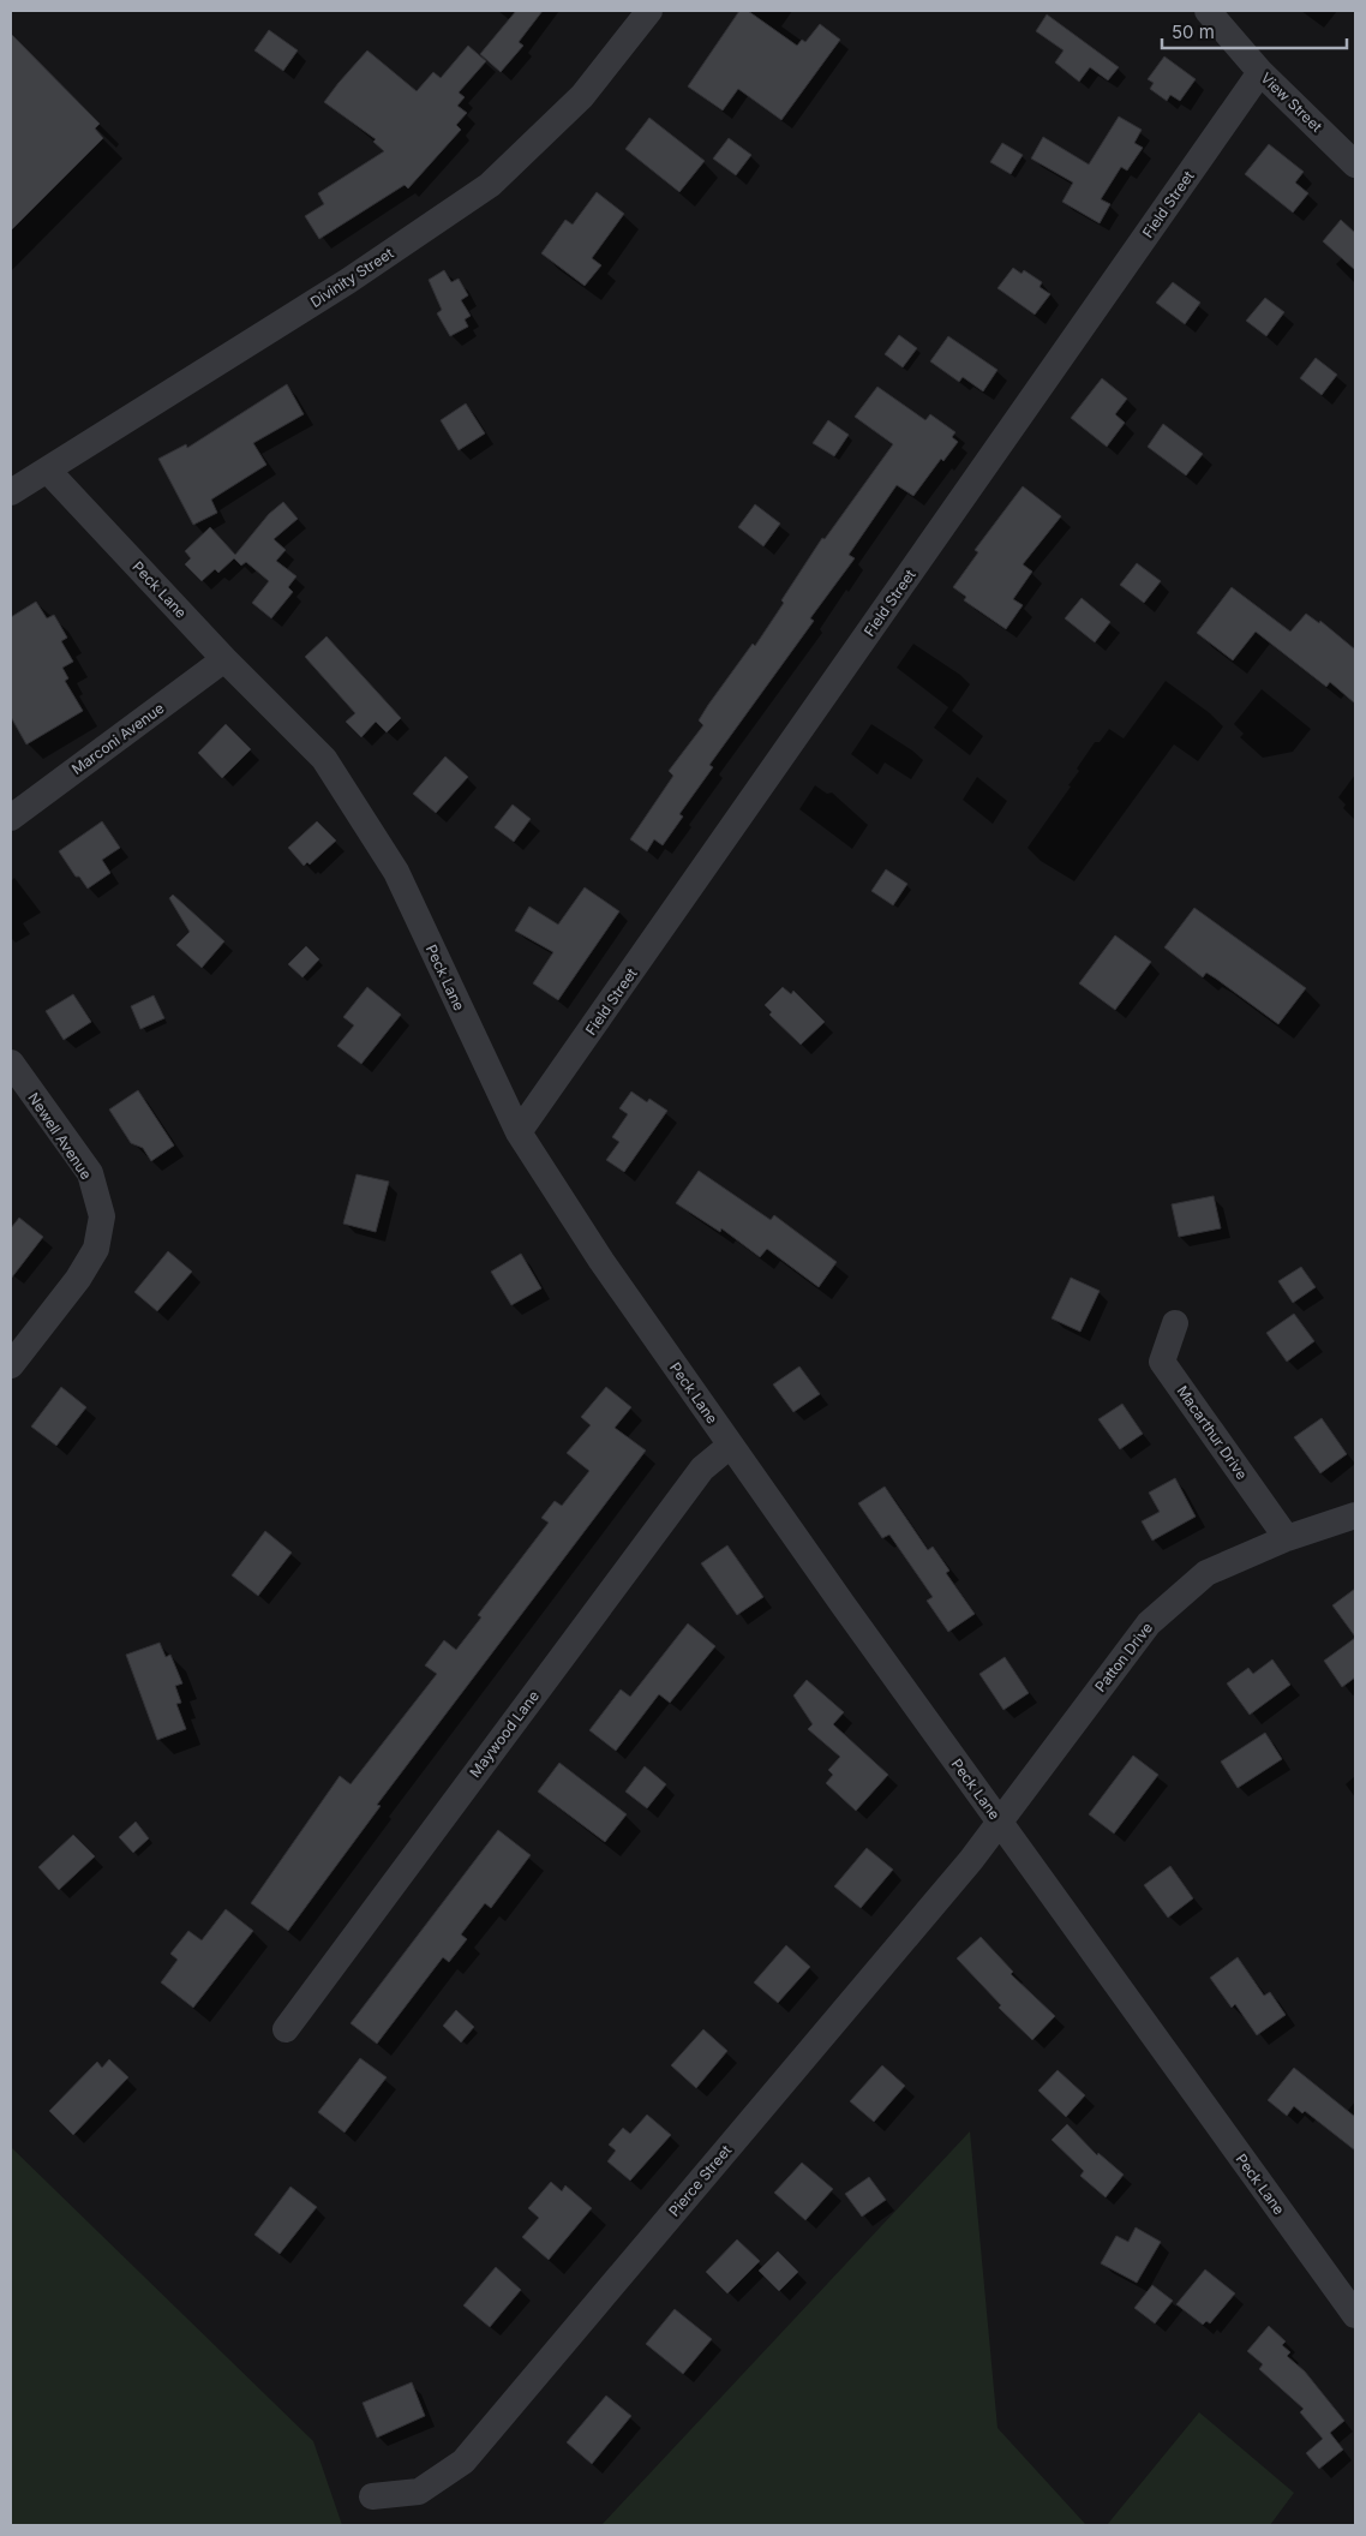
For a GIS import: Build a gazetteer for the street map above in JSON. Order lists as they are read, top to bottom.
{
  "streets": {
    "street": [
      "View Street",
      "Field Street",
      "Divinity Street",
      "Peck Lane",
      "Marconi Avenue",
      "Newell Avenue",
      "Macarthur Drive",
      "Patton Drive",
      "Maywood Lane",
      "Pierce Street"
    ]
  },
  "crossings": [
    ["View Street", "Field Street"],
    ["Field Street", "Peck Lane"],
    ["Divinity Street", "Peck Lane"],
    ["Peck Lane", "Marconi Avenue"],
    ["Peck Lane", "Patton Drive"],
    ["Peck Lane", "Maywood Lane"],
    ["Peck Lane", "Pierce Street"],
    ["Macarthur Drive", "Patton Drive"],
    ["Patton Drive", "Pierce Street"]
  ],
  "scale_bar": "50 m"
}
